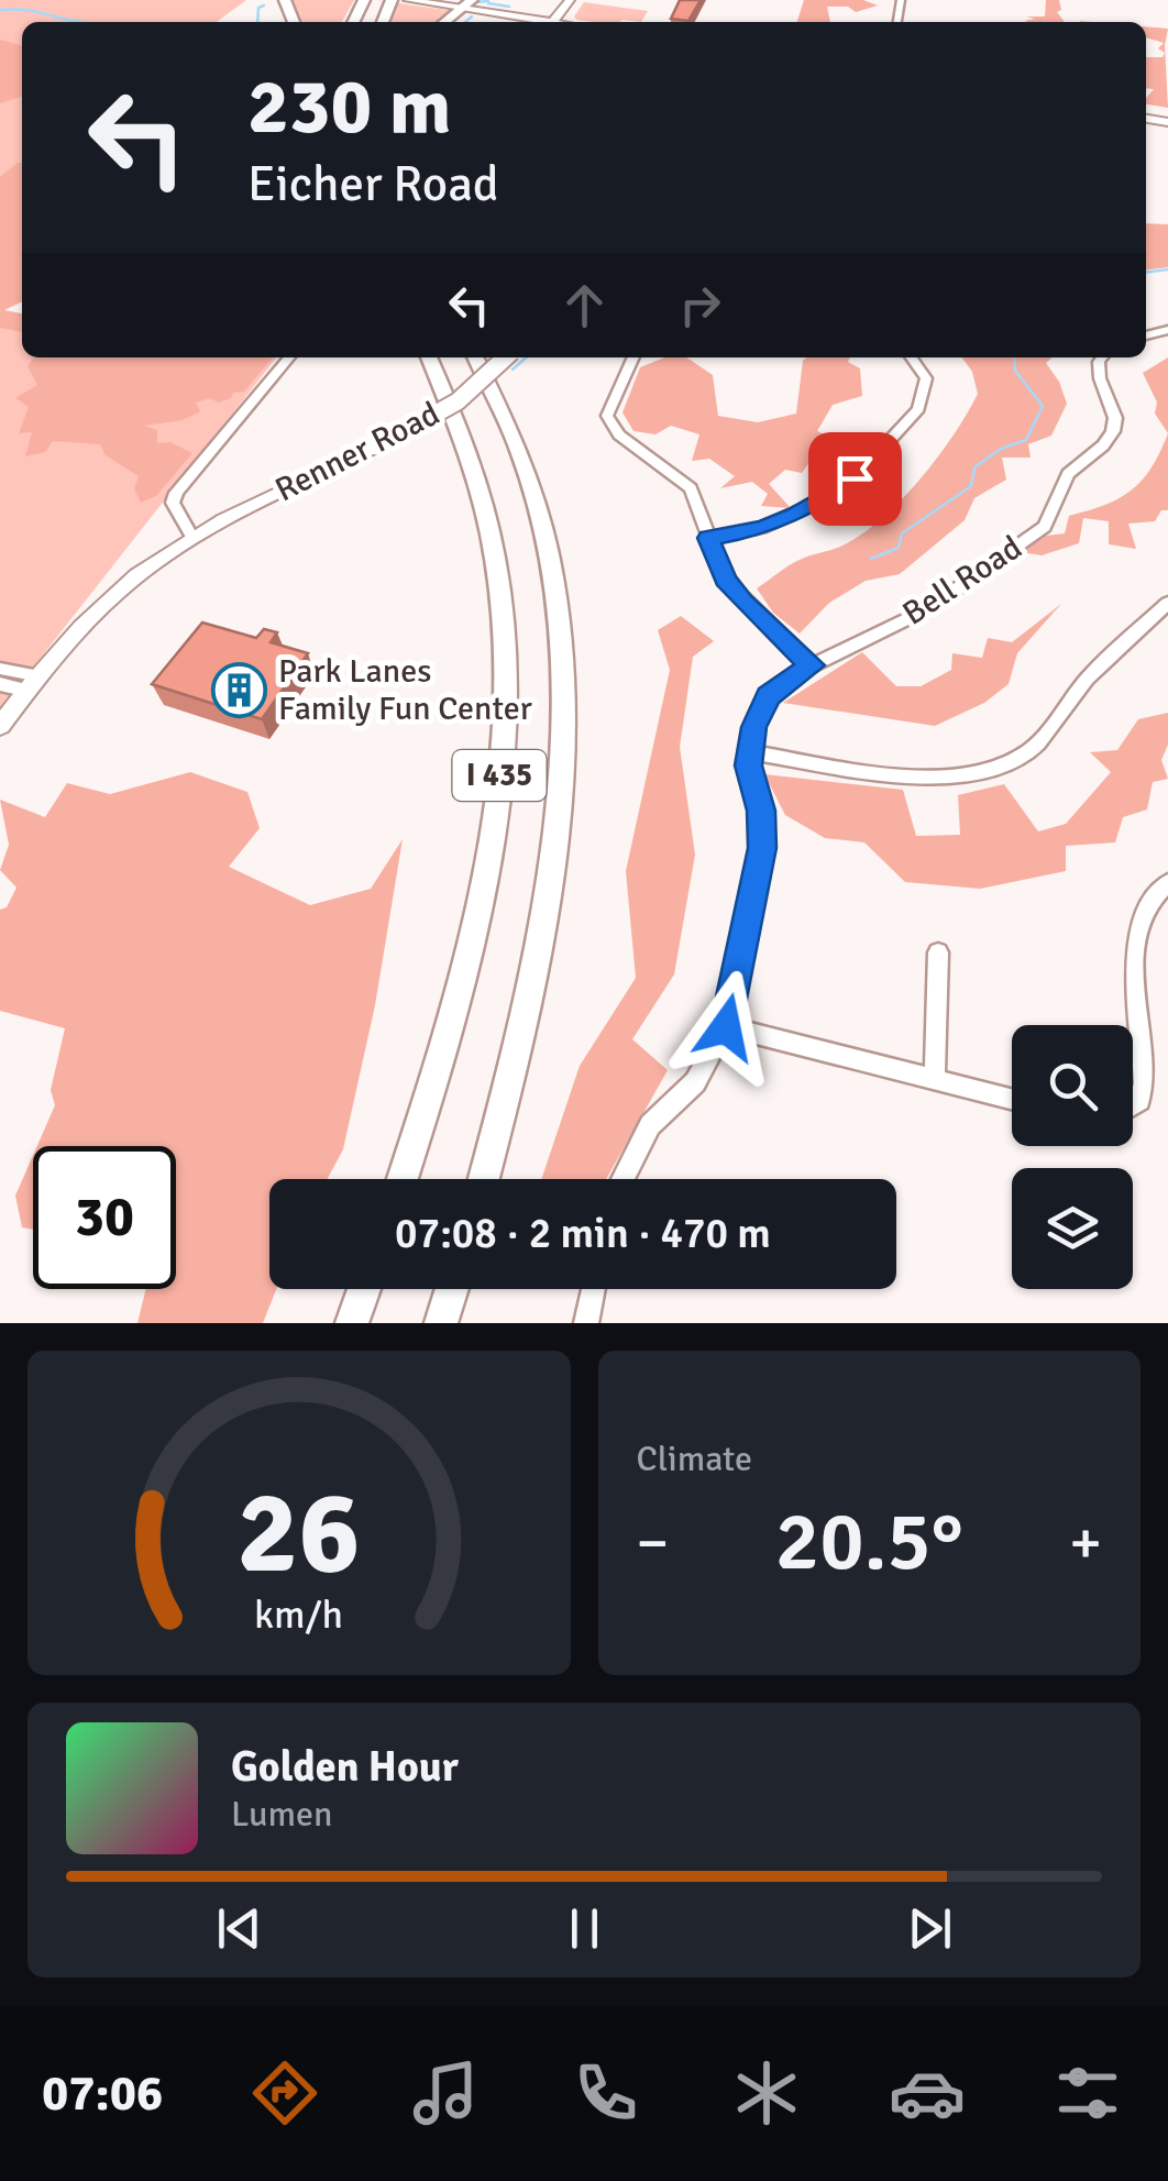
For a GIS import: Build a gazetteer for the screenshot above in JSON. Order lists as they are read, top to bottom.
{
  "streets": {
    "highway": ["I 435"],
    "main road": ["Renner Road"],
    "street": ["Bell Road"]
  },
  "places": {
    "building": ["Park Lanes Family Fun Center"]
  },
  "page": {
    "turn": ["230 m", "Eicher Road"],
    "limit": "30",
    "trip": "07:08 · 2 min · 470 m",
    "tile": "Climate",
    "heat": ["−", "20.5°", "+"],
    "song": ["Golden Hour", "Lumen"],
    "tabs": "07:06",
    "gauge": ["26", "km/h"]
  }
}
